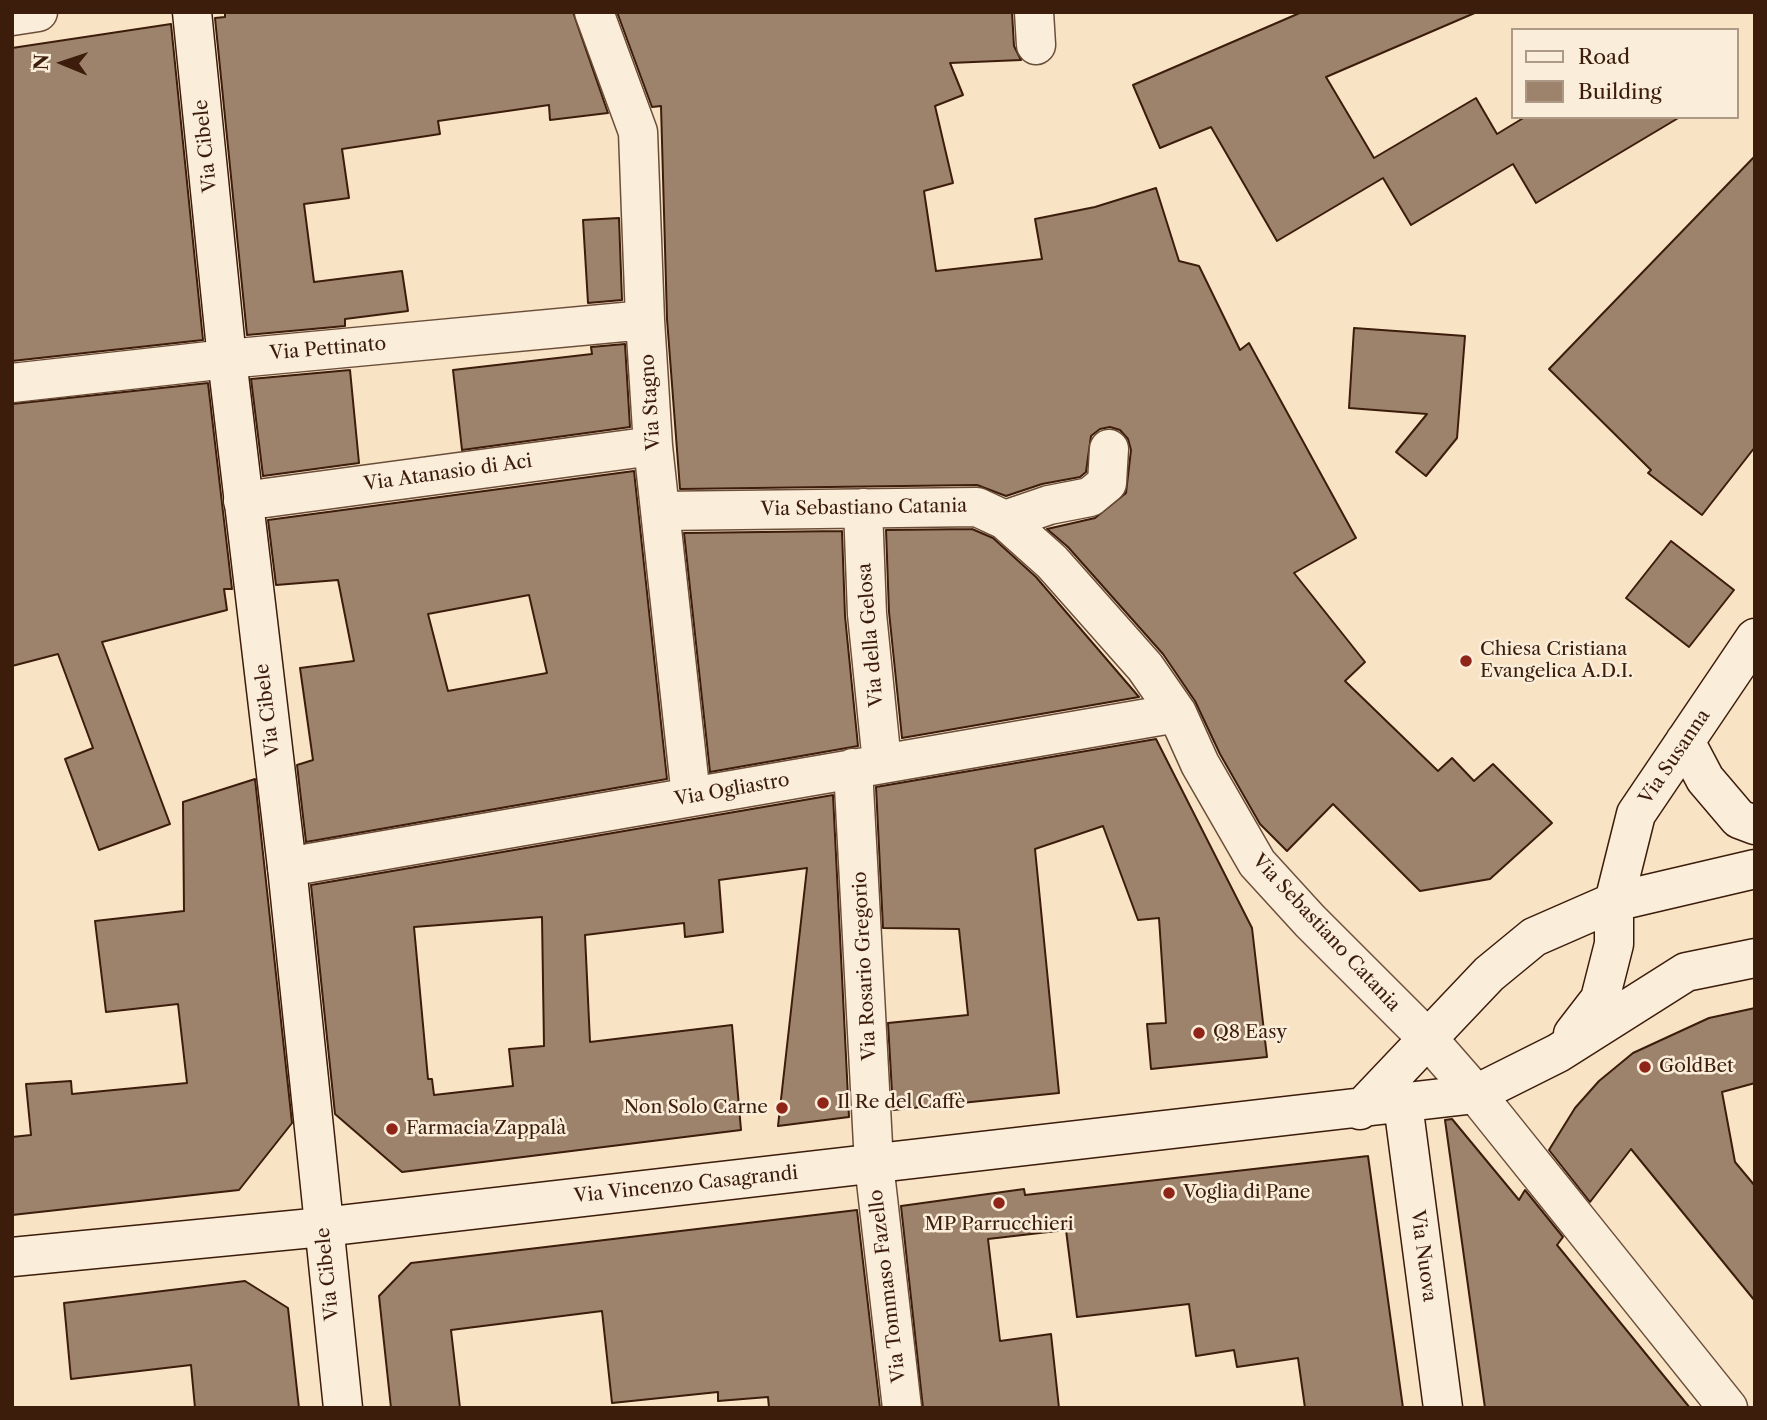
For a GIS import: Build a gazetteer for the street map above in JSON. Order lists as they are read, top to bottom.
{
  "streets": {
    "street": [
      "Via Cibele",
      "Via Pettinato",
      "Via Stagno",
      "Via Atanasio di Aci",
      "Via Sebastiano Catania",
      "Via della Gelosa",
      "Via Susanna",
      "Via Ogliastro",
      "Via Rosario Gregorio",
      "Via Vincenzo Casagrandi",
      "Via Nuova",
      "Via Tommaso Fazello"
    ]
  },
  "crossings": [
    ["Via Cibele", "Via Pettinato"],
    ["Via Cibele", "Via Atanasio di Aci"],
    ["Via Cibele", "Via Ogliastro"],
    ["Via Cibele", "Via Vincenzo Casagrandi"],
    ["Via Pettinato", "Via Stagno"],
    ["Via Stagno", "Via Atanasio di Aci"],
    ["Via Stagno", "Via Sebastiano Catania"],
    ["Via Stagno", "Via Ogliastro"],
    ["Via Sebastiano Catania", "Via della Gelosa"],
    ["Via Sebastiano Catania", "Via Ogliastro"],
    ["Via Sebastiano Catania", "Via Vincenzo Casagrandi"],
    ["Via della Gelosa", "Via Ogliastro"],
    ["Via della Gelosa", "Via Rosario Gregorio"],
    ["Via Susanna", "Via Vincenzo Casagrandi"],
    ["Via Ogliastro", "Via Rosario Gregorio"],
    ["Via Rosario Gregorio", "Via Vincenzo Casagrandi"],
    ["Via Rosario Gregorio", "Via Tommaso Fazello"],
    ["Via Vincenzo Casagrandi", "Via Nuova"],
    ["Via Vincenzo Casagrandi", "Via Tommaso Fazello"]
  ],
  "places": [
    "Chiesa Cristiana Evangelica A.D.I.",
    "Q8 Easy",
    "GoldBet",
    "Il Re del Caffè",
    "Non Solo Carne",
    "Farmacia Zappalà",
    "Voglia di Pane",
    "MP Parrucchieri"
  ],
  "legend": ["Road", "Building"],
  "north": "left"
}
